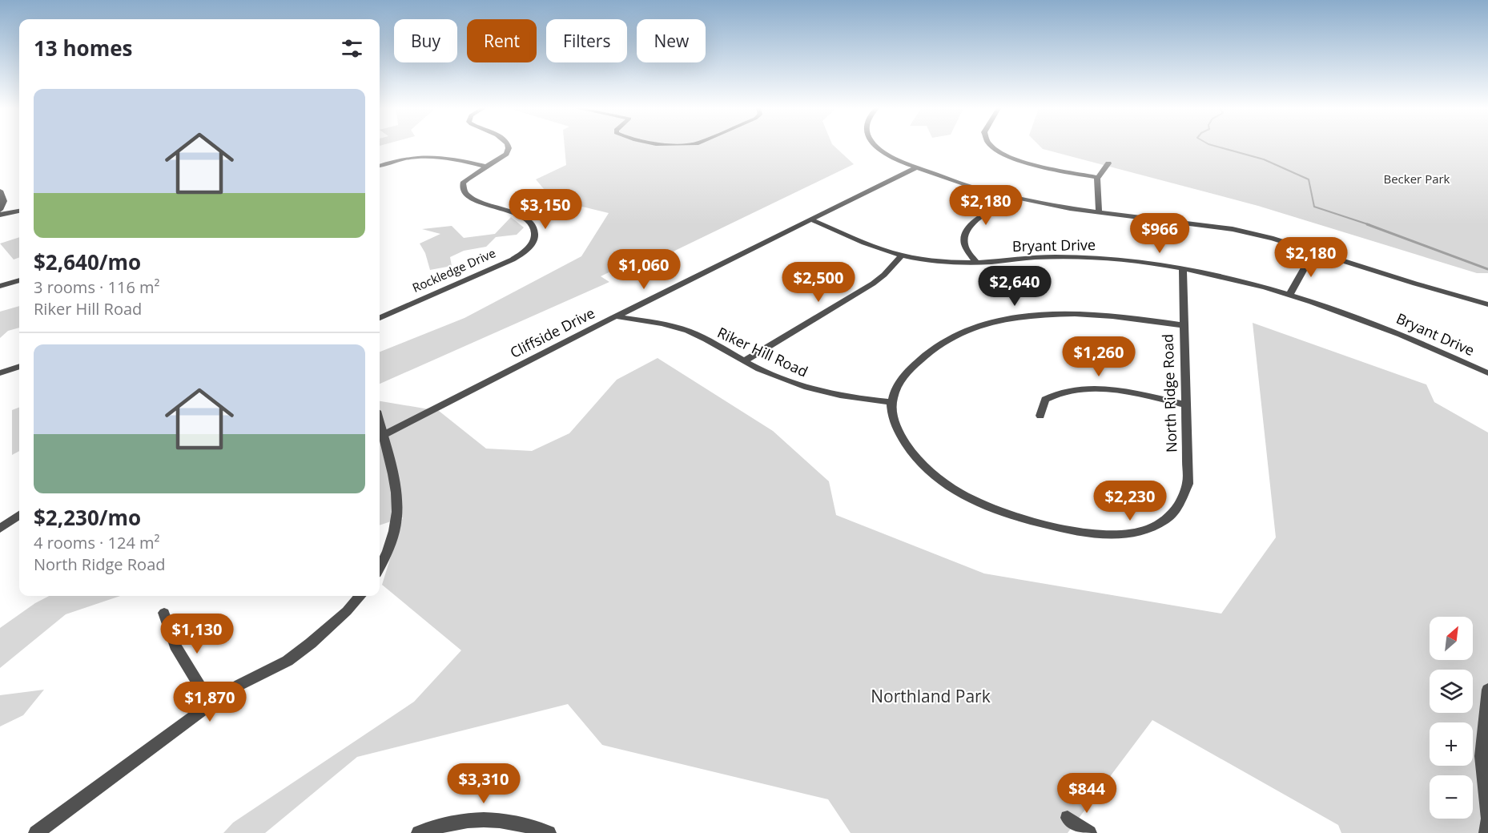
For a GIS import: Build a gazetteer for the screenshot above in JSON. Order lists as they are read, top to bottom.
{
  "streets": {
    "street": [
      "Bryant Drive",
      "Rockledge Drive",
      "Cliffside Drive",
      "Riker Hill Road",
      "North Ridge Road"
    ]
  },
  "crossings": [
    ["Bryant Drive", "Cliffside Drive"],
    ["Bryant Drive", "North Ridge Road"],
    ["Cliffside Drive", "Riker Hill Road"],
    ["Riker Hill Road", "North Ridge Road"]
  ],
  "parks": ["Becker Park", "Northland Park"],
  "north": "top right",
  "page": {
    "chip": [
      "Buy",
      "Rent",
      "Filters",
      "New"
    ],
    "heading": "13 homes",
    "list": [
      {
        "name": "$2,640/mo",
        "note": "3 rooms · 116 m² · Riker Hill Road"
      },
      {
        "name": "$2,230/mo",
        "note": "4 rooms · 124 m² · North Ridge Road"
      }
    ],
    "price": [
      "$2,180",
      "$3,150",
      "$966",
      "$2,180",
      "$1,060",
      "$2,500",
      "$2,640",
      "$1,260",
      "$2,230",
      "$1,130",
      "$1,870",
      "$3,310",
      "$844"
    ],
    "map_buttons": ["+", "−"]
  }
}
